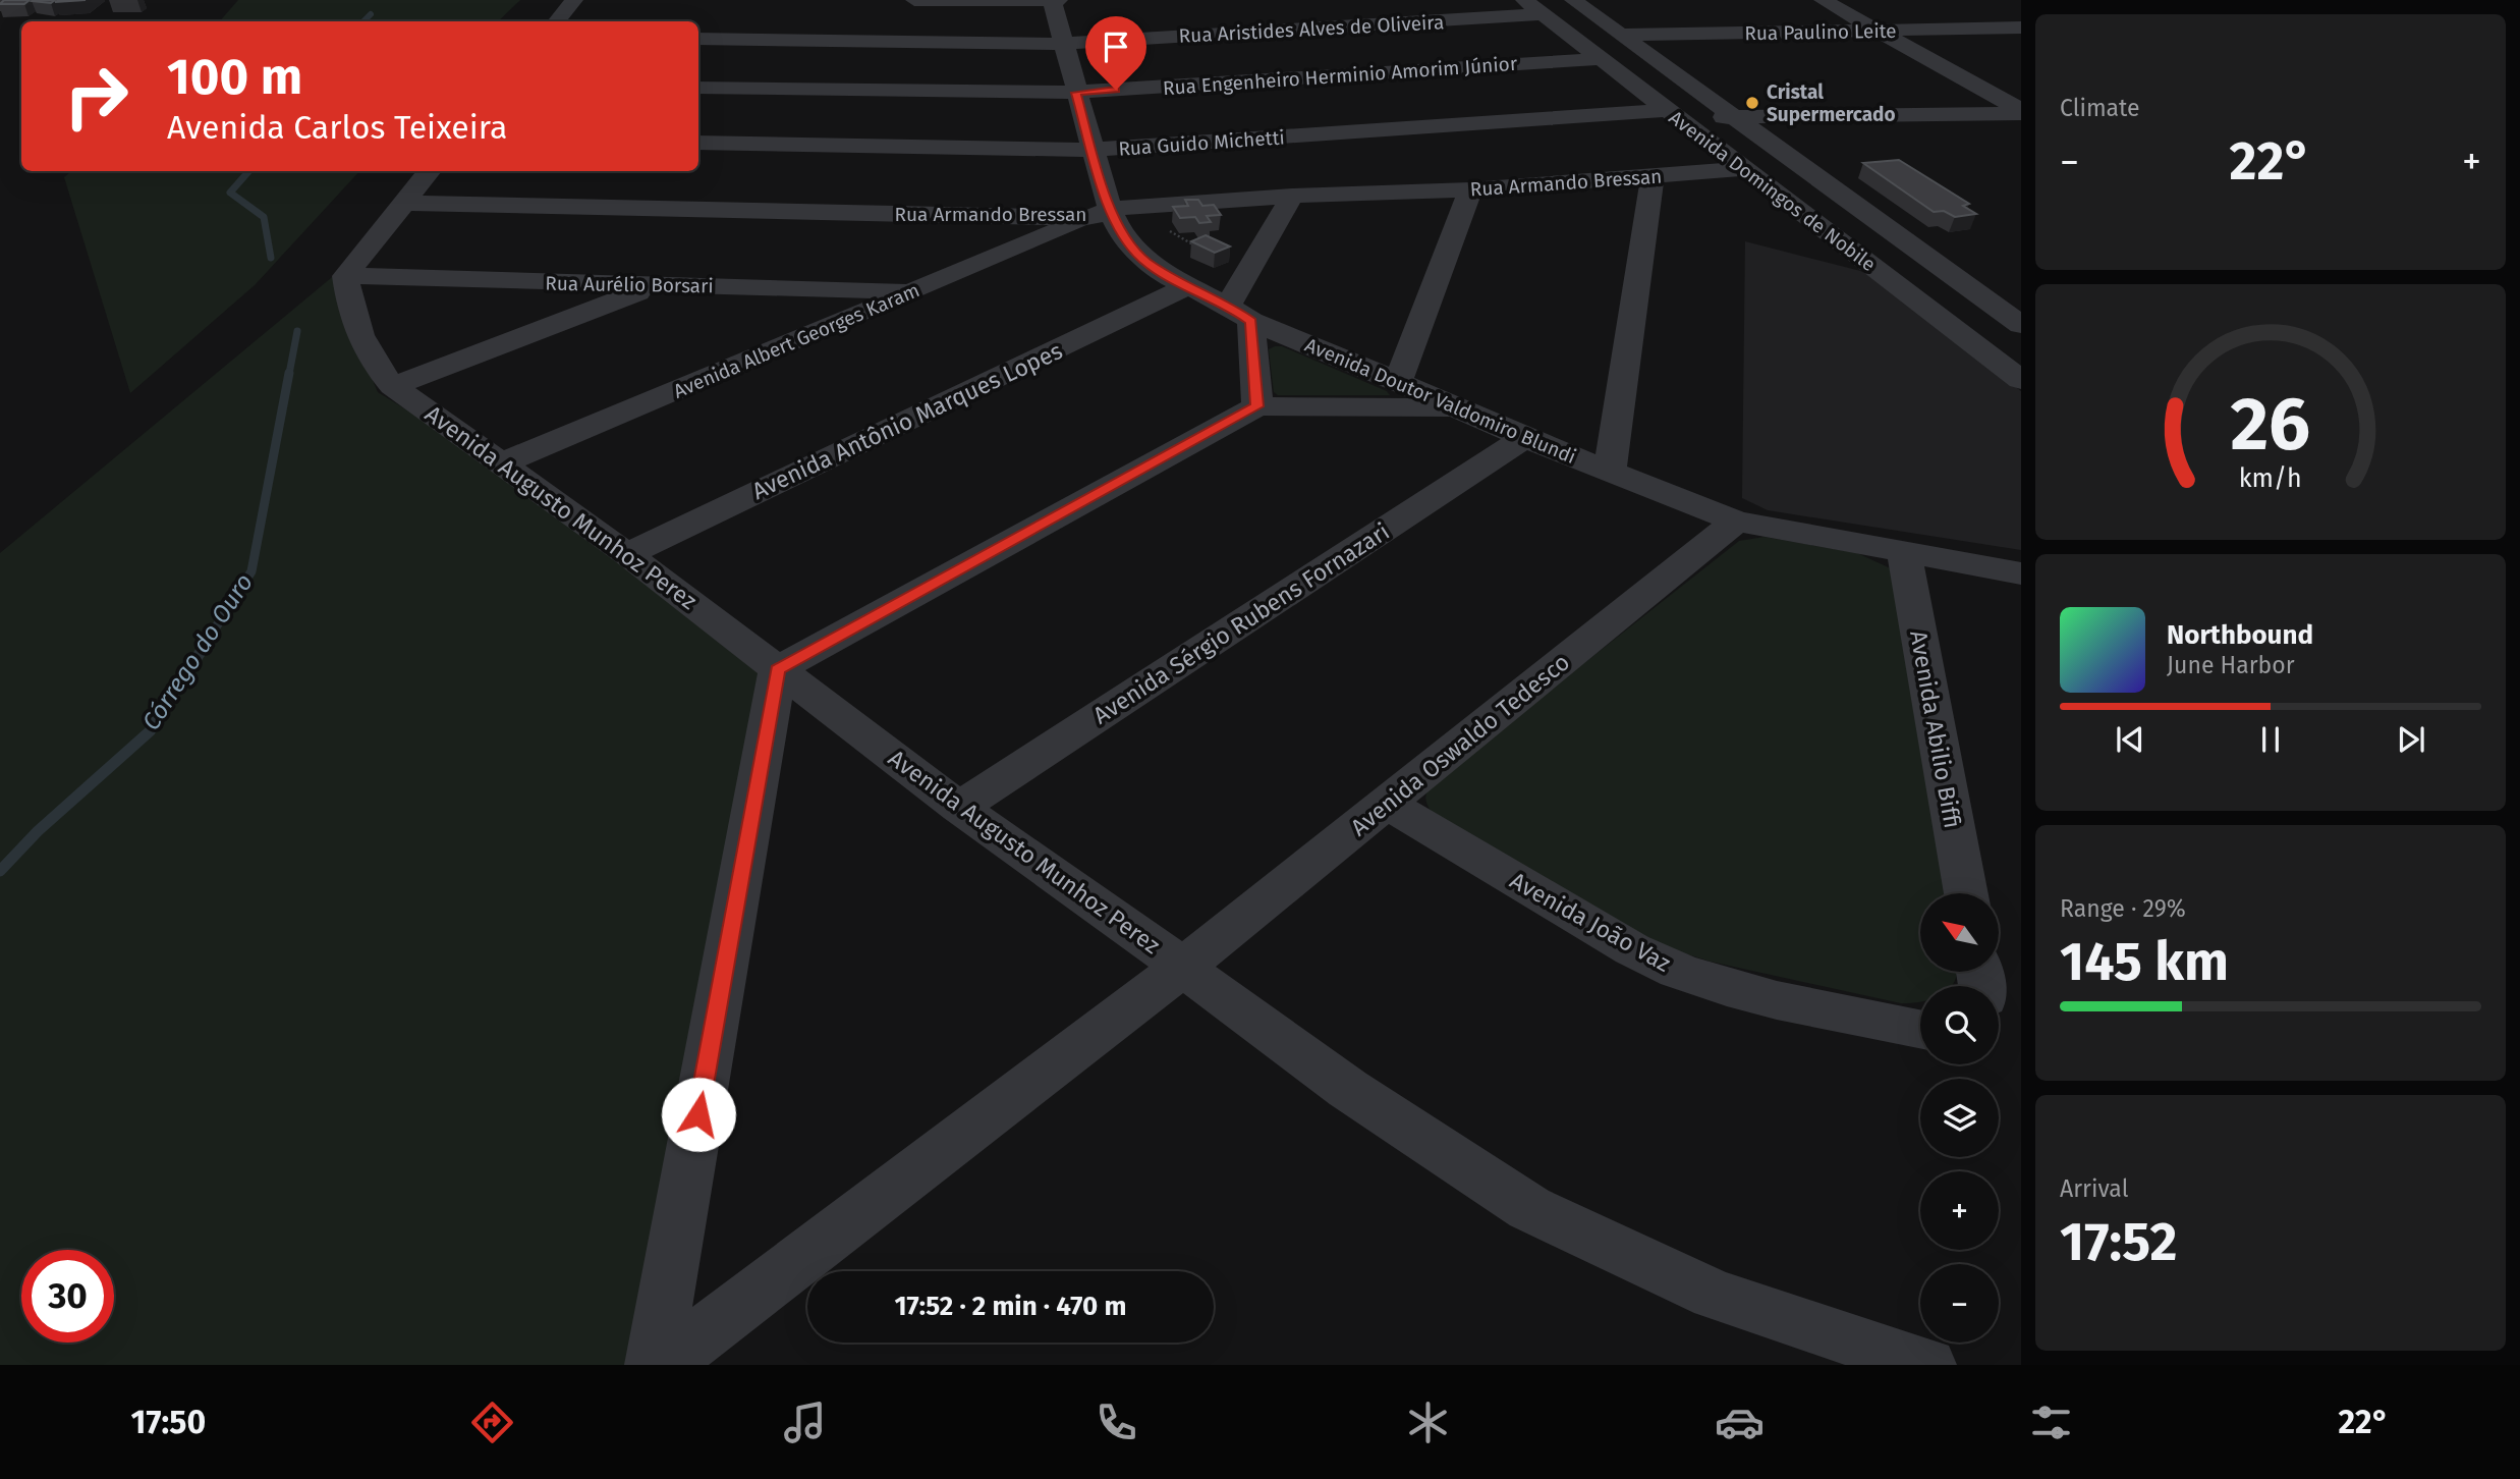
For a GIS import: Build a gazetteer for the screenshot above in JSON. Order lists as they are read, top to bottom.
{
  "streets": {
    "street": [
      "Rua Aristides Alves de Oliveira",
      "Rua Paulino Leite",
      "Rua Engenheiro Herminio Amorim Júnior",
      "Rua Guido Michetti",
      "Rua Armando Bressan",
      "Avenida Domingos de Nobile",
      "Rua Aurélio Borsari",
      "Avenida Albert Georges Karam",
      "Avenida Doutor Valdomiro Blundi",
      "Avenida Antônio Marques Lopes",
      "Avenida Augusto Munhoz Perez",
      "Avenida Sérgio Rubens Fornazari",
      "Avenida Abilio Biffi",
      "Avenida Oswaldo Tedesco",
      "Avenida João Vaz"
    ]
  },
  "crossings": [
    ["Rua Aristides Alves de Oliveira", "Avenida Domingos de Nobile"],
    ["Rua Aristides Alves de Oliveira", "Avenida Doutor Valdomiro Blundi"],
    ["Rua Paulino Leite", "Avenida Domingos de Nobile"],
    ["Rua Engenheiro Herminio Amorim Júnior", "Avenida Domingos de Nobile"],
    ["Rua Engenheiro Herminio Amorim Júnior", "Avenida Doutor Valdomiro Blundi"],
    ["Rua Guido Michetti", "Avenida Domingos de Nobile"],
    ["Rua Guido Michetti", "Avenida Doutor Valdomiro Blundi"],
    ["Rua Armando Bressan", "Avenida Domingos de Nobile"],
    ["Rua Armando Bressan", "Avenida Albert Georges Karam"],
    ["Rua Armando Bressan", "Avenida Doutor Valdomiro Blundi"],
    ["Rua Aurélio Borsari", "Avenida Albert Georges Karam"],
    ["Rua Aurélio Borsari", "Avenida Augusto Munhoz Perez"],
    ["Avenida Albert Georges Karam", "Avenida Doutor Valdomiro Blundi"],
    ["Avenida Albert Georges Karam", "Avenida Augusto Munhoz Perez"],
    ["Avenida Doutor Valdomiro Blundi", "Avenida Antônio Marques Lopes"],
    ["Avenida Doutor Valdomiro Blundi", "Avenida Sérgio Rubens Fornazari"],
    ["Avenida Doutor Valdomiro Blundi", "Avenida Abilio Biffi"],
    ["Avenida Doutor Valdomiro Blundi", "Avenida Oswaldo Tedesco"],
    ["Avenida Antônio Marques Lopes", "Avenida Augusto Munhoz Perez"],
    ["Avenida Augusto Munhoz Perez", "Avenida Sérgio Rubens Fornazari"],
    ["Avenida Augusto Munhoz Perez", "Avenida Oswaldo Tedesco"],
    ["Avenida Oswaldo Tedesco", "Avenida João Vaz"]
  ],
  "water": ["Córrego do Ouro"],
  "places": ["Cristal Supermercado"],
  "north": "top left",
  "page": {
    "tile": [
      "Climate",
      ["Range · 29%", "145 km"],
      ["Arrival", "17:52"]
    ],
    "turn": ["100 m", "Avenida Carlos Teixeira"],
    "heat": ["−", "22°", "+"],
    "song": ["Northbound", "June Harbor"],
    "map_buttons": ["+", "−"],
    "limit": "30",
    "trip": "17:52 · 2 min · 470 m",
    "tabs": ["17:50", "22°"],
    "gauge": ["26", "km/h"]
  }
}
